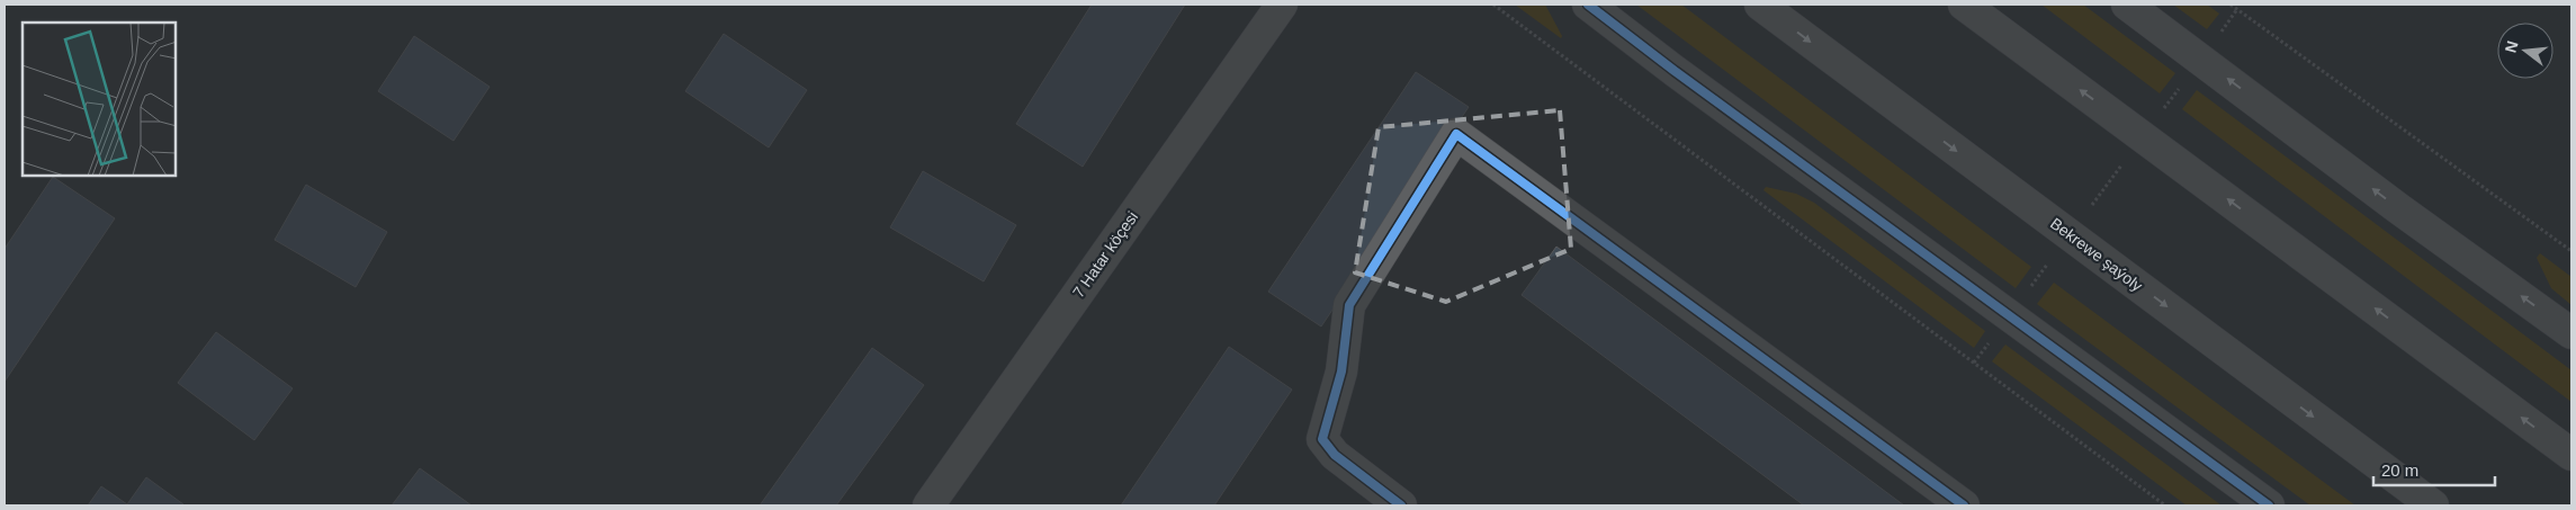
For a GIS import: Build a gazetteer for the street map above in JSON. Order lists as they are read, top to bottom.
{
  "streets": {
    "street": ["7 Hatar köçesi", "Bekrewe şaýoly"]
  },
  "scale_bar": "20 m",
  "north": "left"
}
